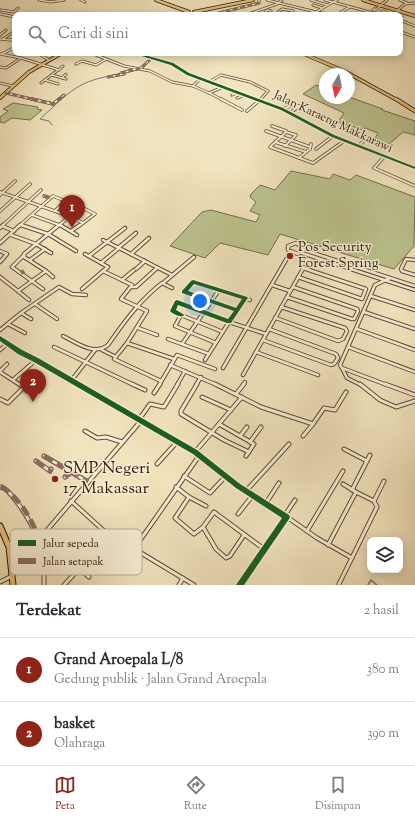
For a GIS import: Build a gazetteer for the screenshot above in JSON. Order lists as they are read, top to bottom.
{
  "streets": {
    "street": ["Jalan Karaeng Makkarawi"]
  },
  "places": ["Pos Security Forest Spring", "SMP Negeri 17 Makassar"],
  "legend": ["Jalur sepeda", "Jalan setapak"],
  "north": "bottom",
  "page": {
    "search": "Cari di sini",
    "pins": ["1", "2"],
    "heading": ["Terdekat", "2 hasil"],
    "list": [
      {
        "mark": "1",
        "name": "Grand Aroepala L/8",
        "note": "Gedung publik · Jalan Grand Aroepala",
        "value": "380 m"
      },
      {
        "mark": "2",
        "name": "basket",
        "note": "Olahraga",
        "value": "390 m"
      }
    ],
    "nav": ["Peta", "Rute", "Disimpan"]
  }
}
